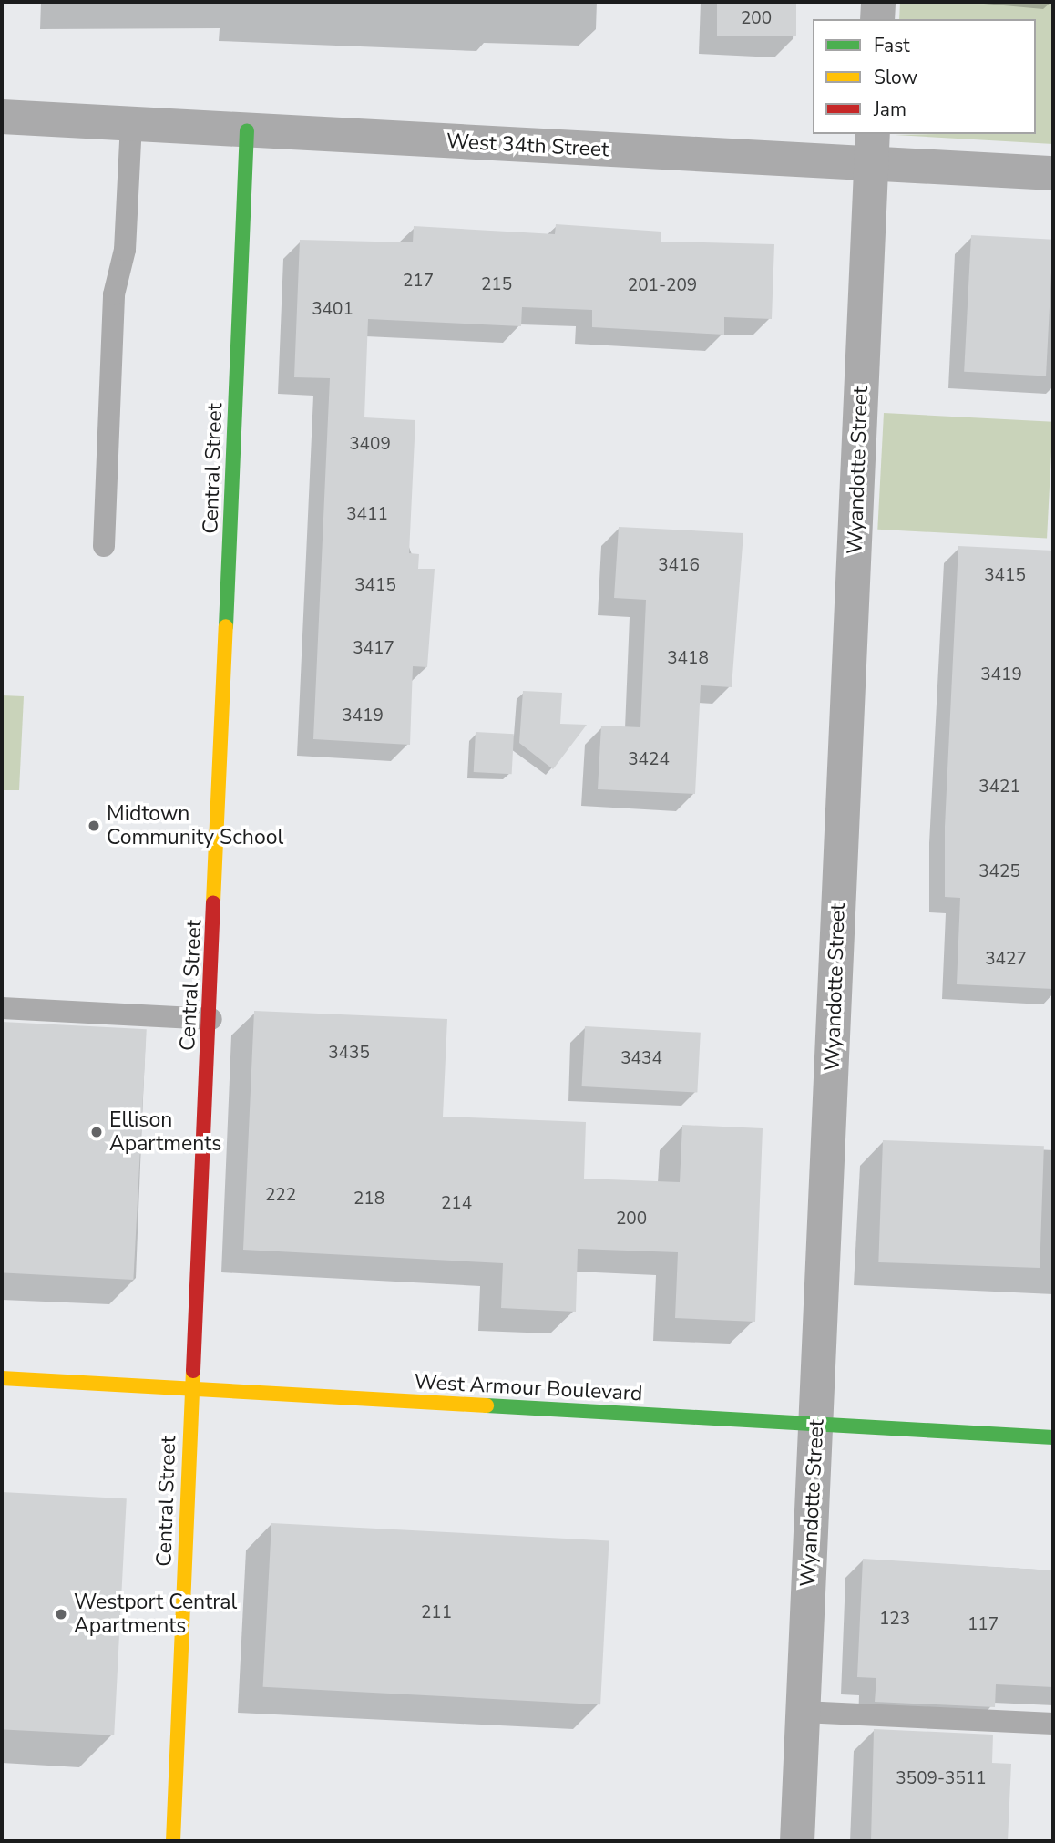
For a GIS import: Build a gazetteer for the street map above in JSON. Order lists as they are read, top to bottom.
{
  "streets": {
    "street": [
      "West 34th Street",
      "Central Street",
      "Wyandotte Street",
      "West Armour Boulevard"
    ]
  },
  "crossings": [
    ["West 34th Street", "Central Street"],
    ["West 34th Street", "Wyandotte Street"],
    ["Central Street", "West Armour Boulevard"],
    ["Wyandotte Street", "West Armour Boulevard"]
  ],
  "places": ["Midtown Community School", "Ellison Apartments", "Westport Central Apartments"],
  "house_numbers": [
    "200",
    "217",
    "215",
    "201-209",
    "3401",
    "3409",
    "3411",
    "3416",
    "3415",
    "3415",
    "3417",
    "3418",
    "3419",
    "3419",
    "3424",
    "3421",
    "3425",
    "3427",
    "3435",
    "3434",
    "222",
    "218",
    "214",
    "200",
    "211",
    "123",
    "117",
    "3509-3511"
  ],
  "legend": ["Fast", "Slow", "Jam"]
}
